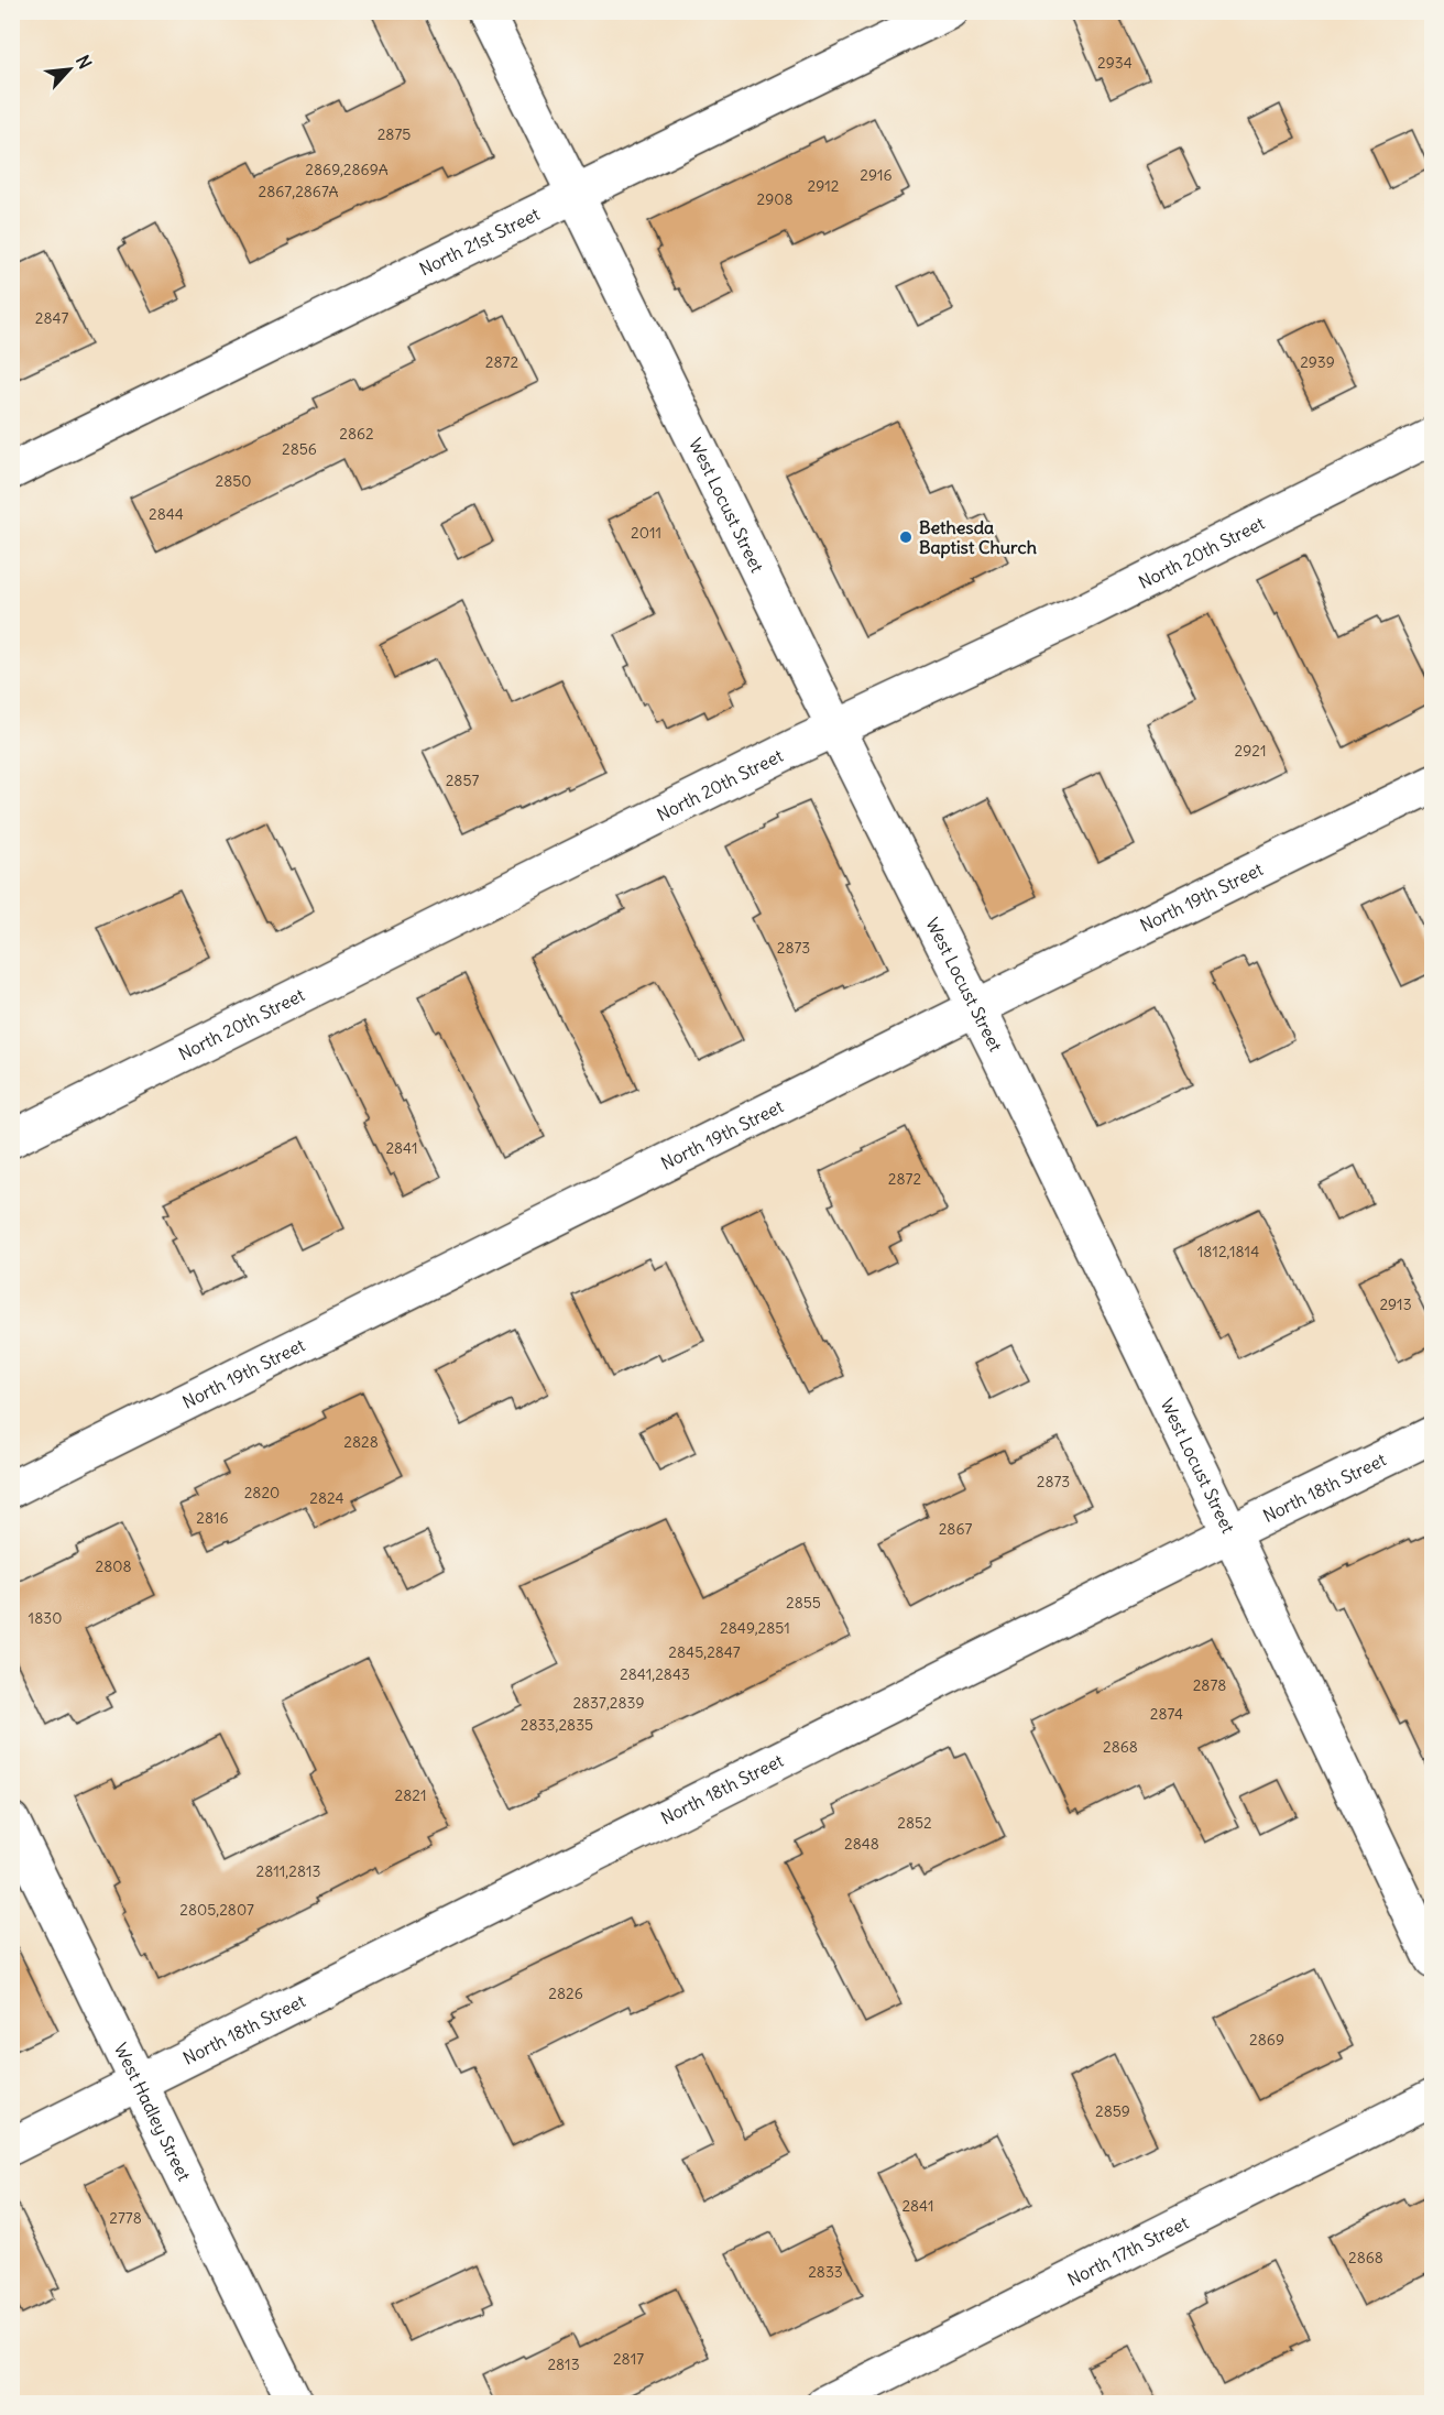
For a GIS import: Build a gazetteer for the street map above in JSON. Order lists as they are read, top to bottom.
{
  "streets": {
    "street": [
      "North 21st Street",
      "West Locust Street",
      "North 20th Street",
      "North 19th Street",
      "North 18th Street",
      "West Hadley Street",
      "North 17th Street"
    ]
  },
  "crossings": [
    ["North 21st Street", "West Locust Street"],
    ["West Locust Street", "North 20th Street"],
    ["West Locust Street", "North 19th Street"],
    ["West Locust Street", "North 18th Street"],
    ["North 18th Street", "West Hadley Street"]
  ],
  "places": ["Bethesda Baptist Church"],
  "house_numbers": [
    "2934",
    "2875",
    "2869,2869A",
    "2916",
    "2912",
    "2867,2867A",
    "2908",
    "2847",
    "2872",
    "2939",
    "2862",
    "2856",
    "2850",
    "2844",
    "2011",
    "2921",
    "2857",
    "2873",
    "2841",
    "2872",
    "1812,1814",
    "2913",
    "2828",
    "2873",
    "2820",
    "2824",
    "2816",
    "2867",
    "2808",
    "2855",
    "1830",
    "2849,2851",
    "2845,2847",
    "2841,2843",
    "2878",
    "2837,2839",
    "2874",
    "2833,2835",
    "2868",
    "2821",
    "2852",
    "2848",
    "2811,2813",
    "2805,2807",
    "2826",
    "2869",
    "2859",
    "2841",
    "2778",
    "2868",
    "2833",
    "2817",
    "2813"
  ],
  "north": "top right"
}
